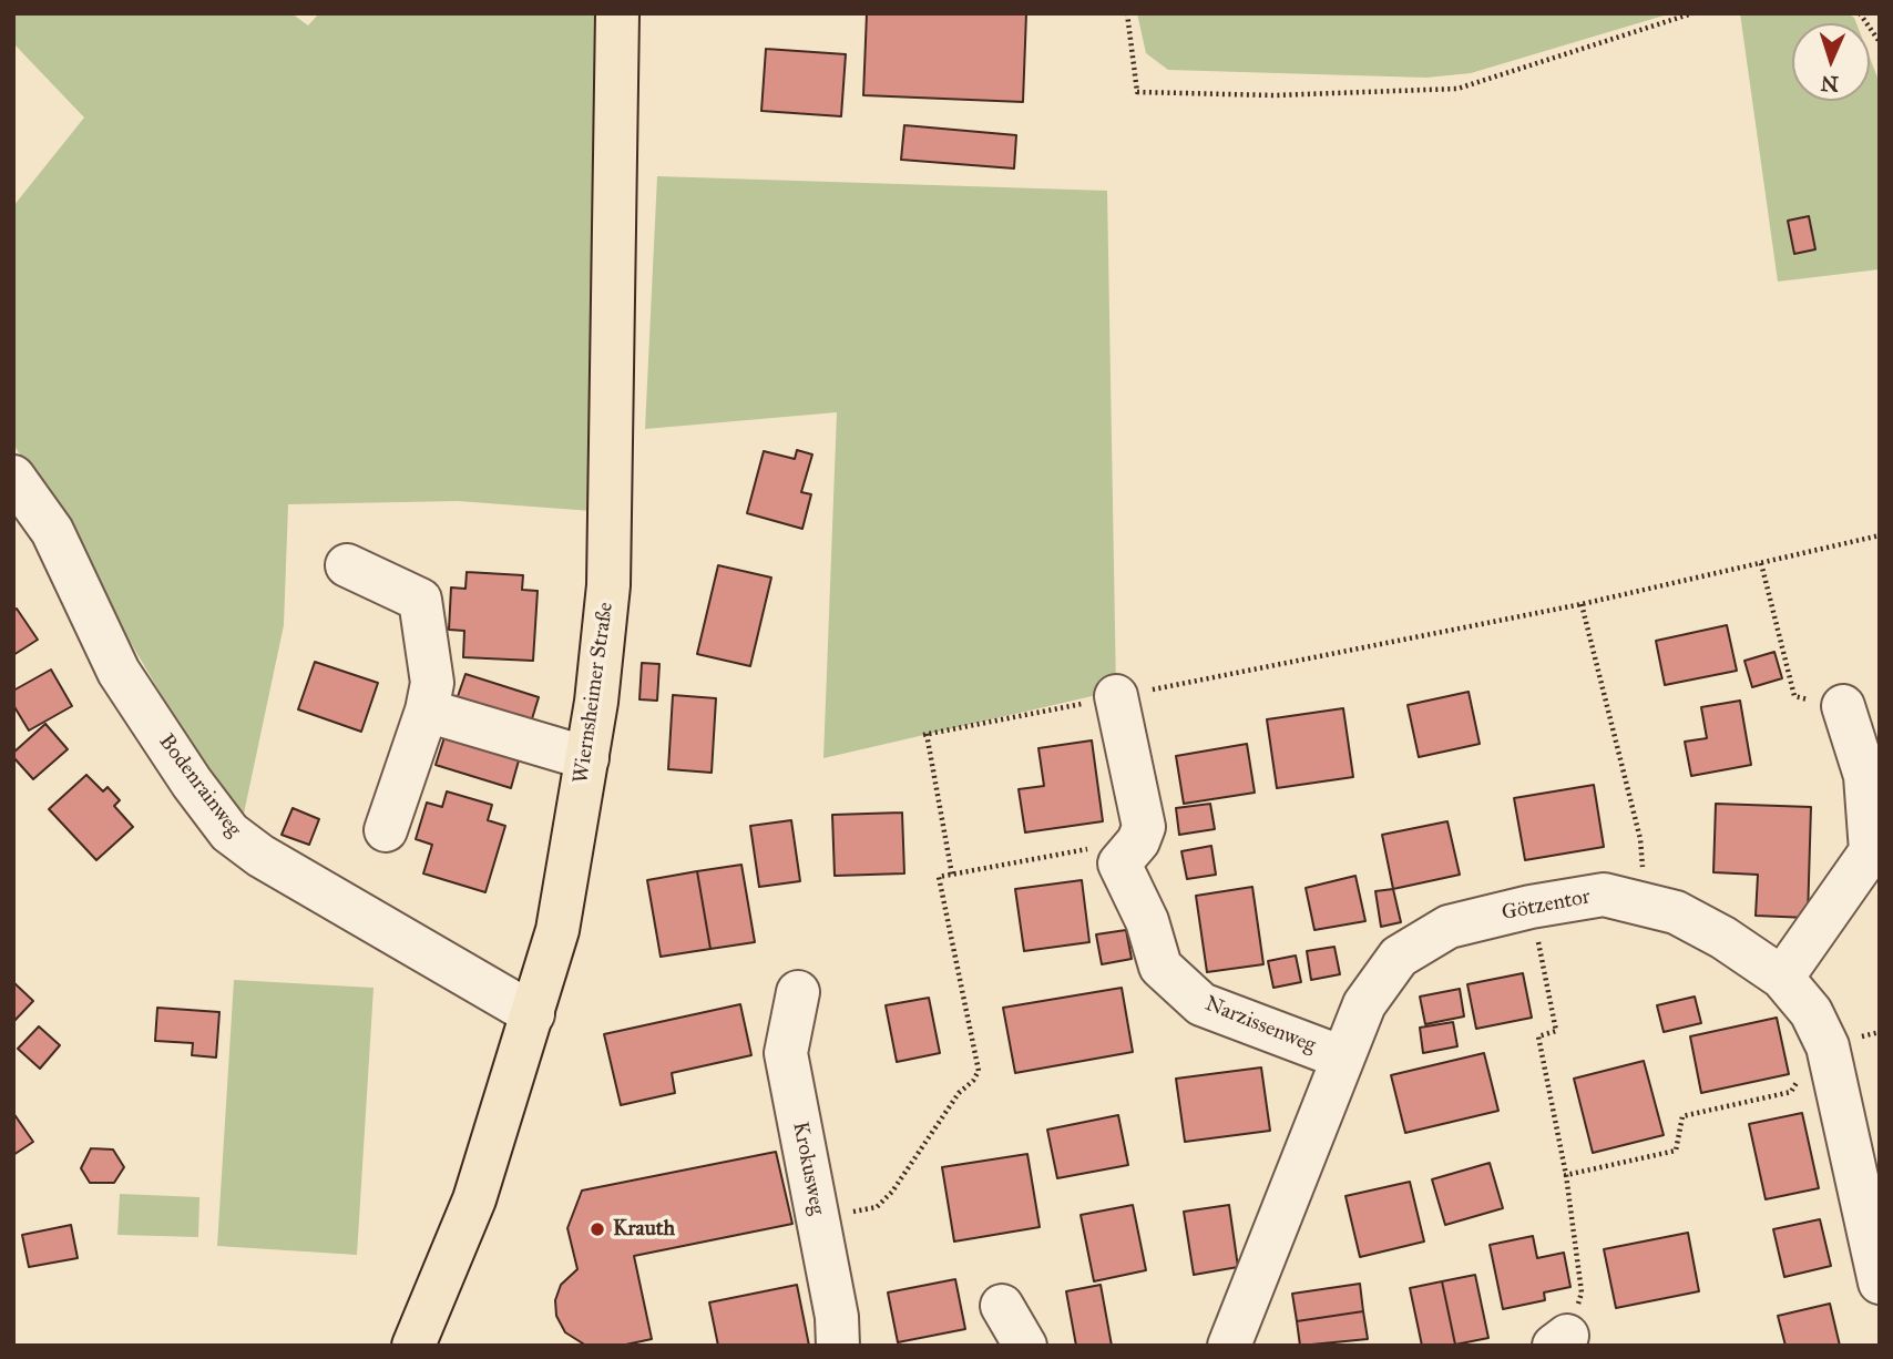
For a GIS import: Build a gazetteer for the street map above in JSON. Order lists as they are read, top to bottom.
{
  "streets": {
    "main road": ["Wiernsheimer Straße"],
    "street": [
      "Bodenrainweg",
      "Götzentor",
      "Narzissenweg",
      "Krokusweg"
    ]
  },
  "crossings": [
    ["Wiernsheimer Straße", "Bodenrainweg"],
    ["Götzentor", "Narzissenweg"]
  ],
  "places": ["Krauth"],
  "north": "bottom"
}
